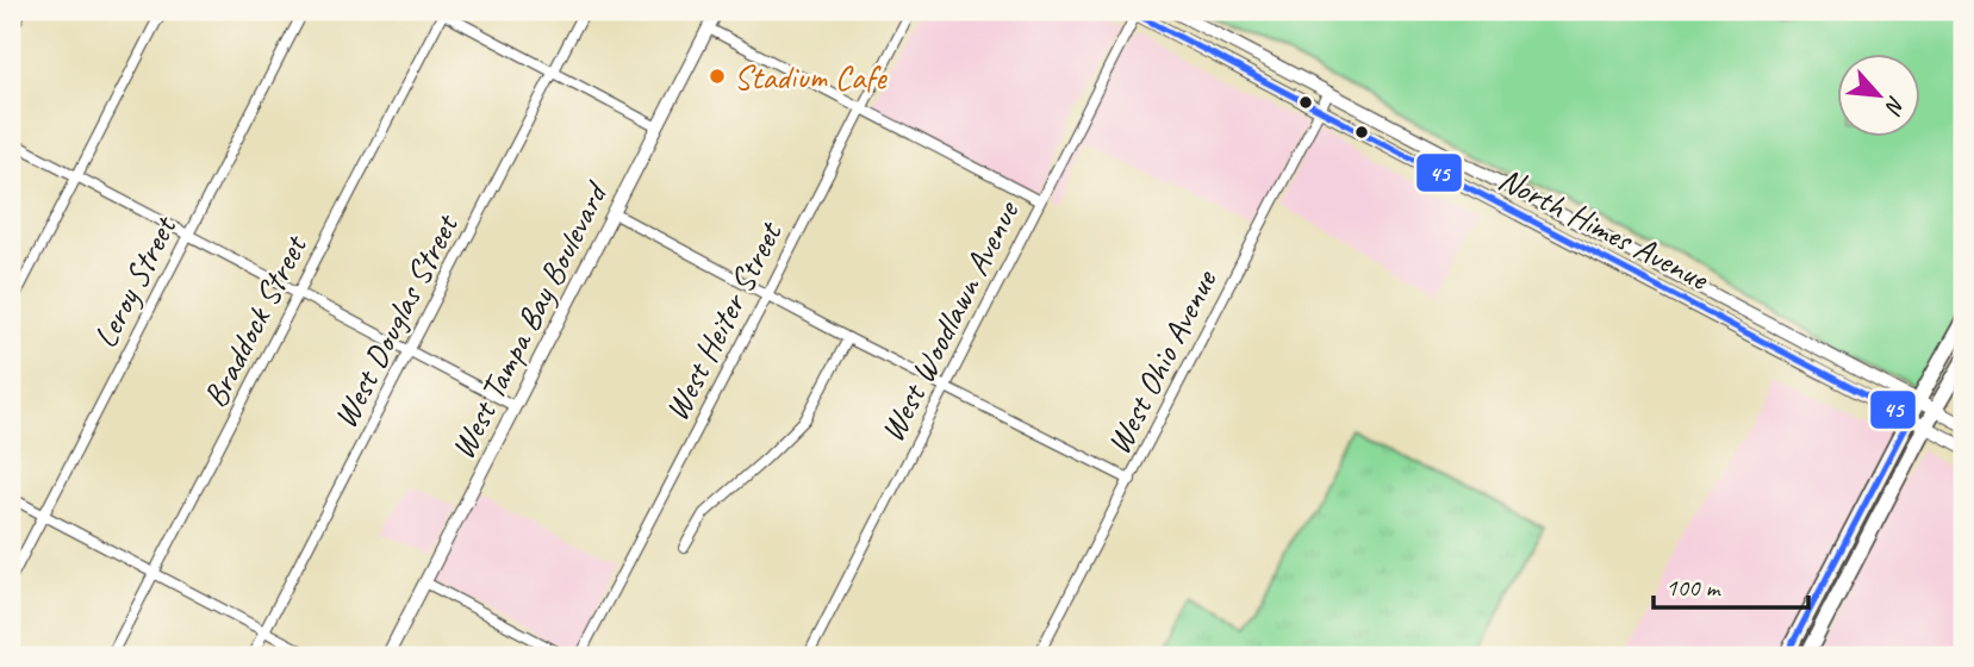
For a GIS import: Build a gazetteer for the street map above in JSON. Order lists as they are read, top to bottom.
{
  "streets": {
    "street": [
      "North Himes Avenue",
      "Leroy Street",
      "Braddock Street",
      "West Douglas Street",
      "West Tampa Bay Boulevard",
      "West Heiter Street",
      "West Woodlawn Avenue",
      "West Ohio Avenue"
    ]
  },
  "crossings": [
    ["North Himes Avenue", "West Woodlawn Avenue"],
    ["North Himes Avenue", "West Ohio Avenue"]
  ],
  "places": ["Stadium Cafe"],
  "lines": ["transit line 45"],
  "scale_bar": "100 m",
  "north": "bottom right"
}
